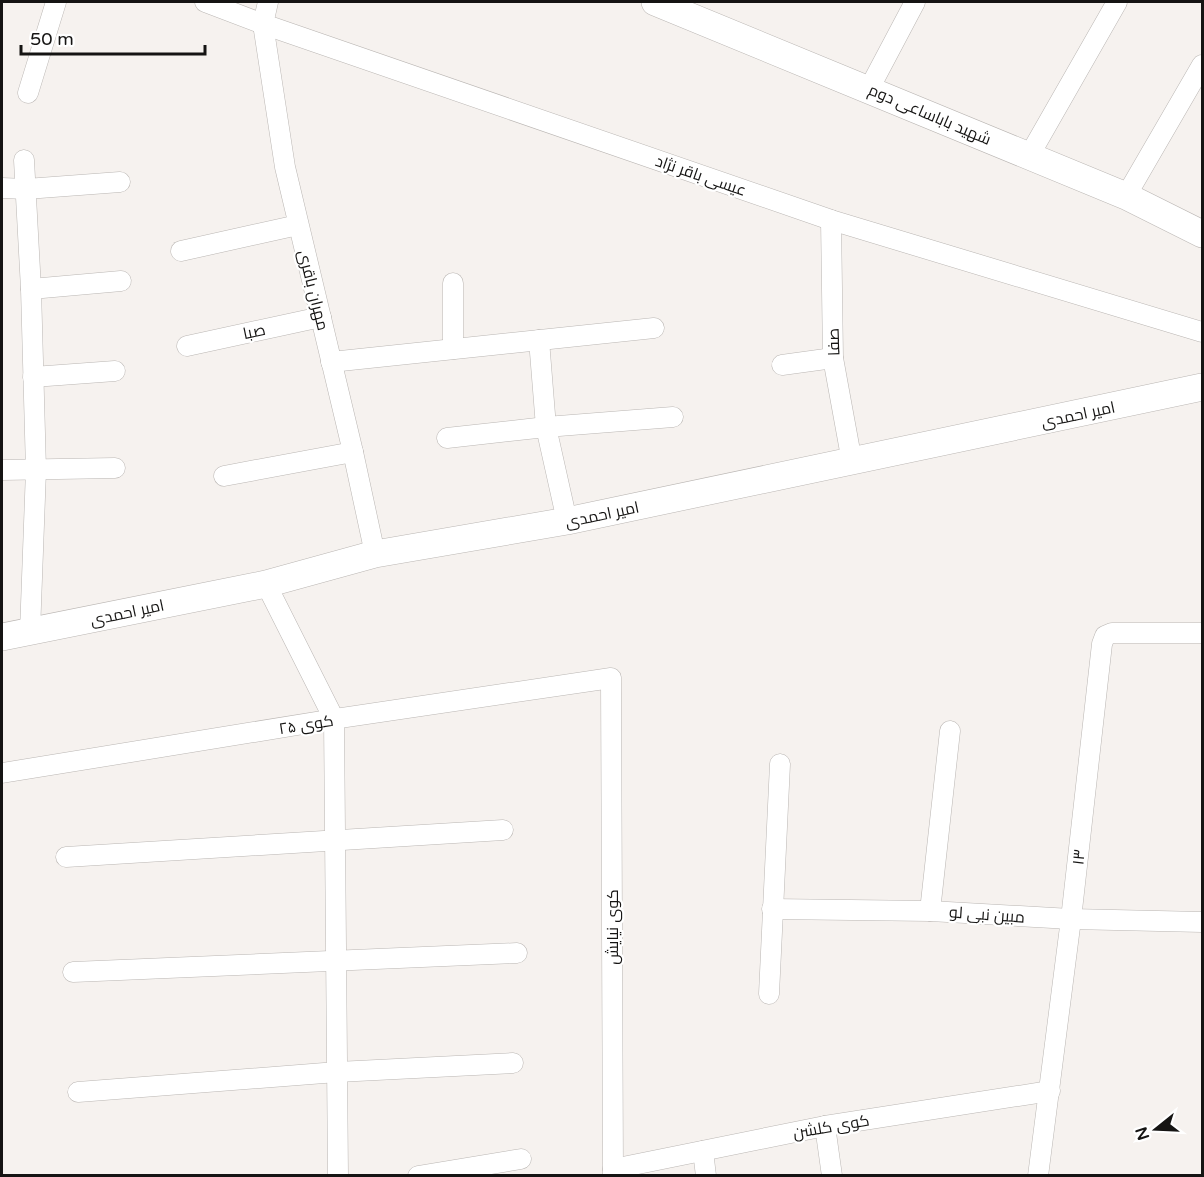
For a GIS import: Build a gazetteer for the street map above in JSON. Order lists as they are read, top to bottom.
{
  "streets": {
    "main road": ["شهید باباساعی دوم", "امیر احمدی"],
    "street": [
      "عیسی باقر نژاد",
      "مهران باقری",
      "صبا",
      "صفا",
      "کوی ۲۵",
      "۱۳",
      "مبین نبی لو",
      "کوی نیایش",
      "کوی کلشن"
    ]
  },
  "crossings": [
    ["عیسی باقر نژاد", "مهران باقری"],
    ["عیسی باقر نژاد", "صفا"],
    ["مهران باقری", "صبا"],
    ["مهران باقری", "امیر احمدی"],
    ["صفا", "امیر احمدی"],
    ["کوی ۲۵", "کوی نیایش"],
    ["۱۳", "مبین نبی لو"],
    ["۱۳", "کوی کلشن"],
    ["کوی نیایش", "کوی کلشن"]
  ],
  "scale_bar": "50 m",
  "north": "left"
}
